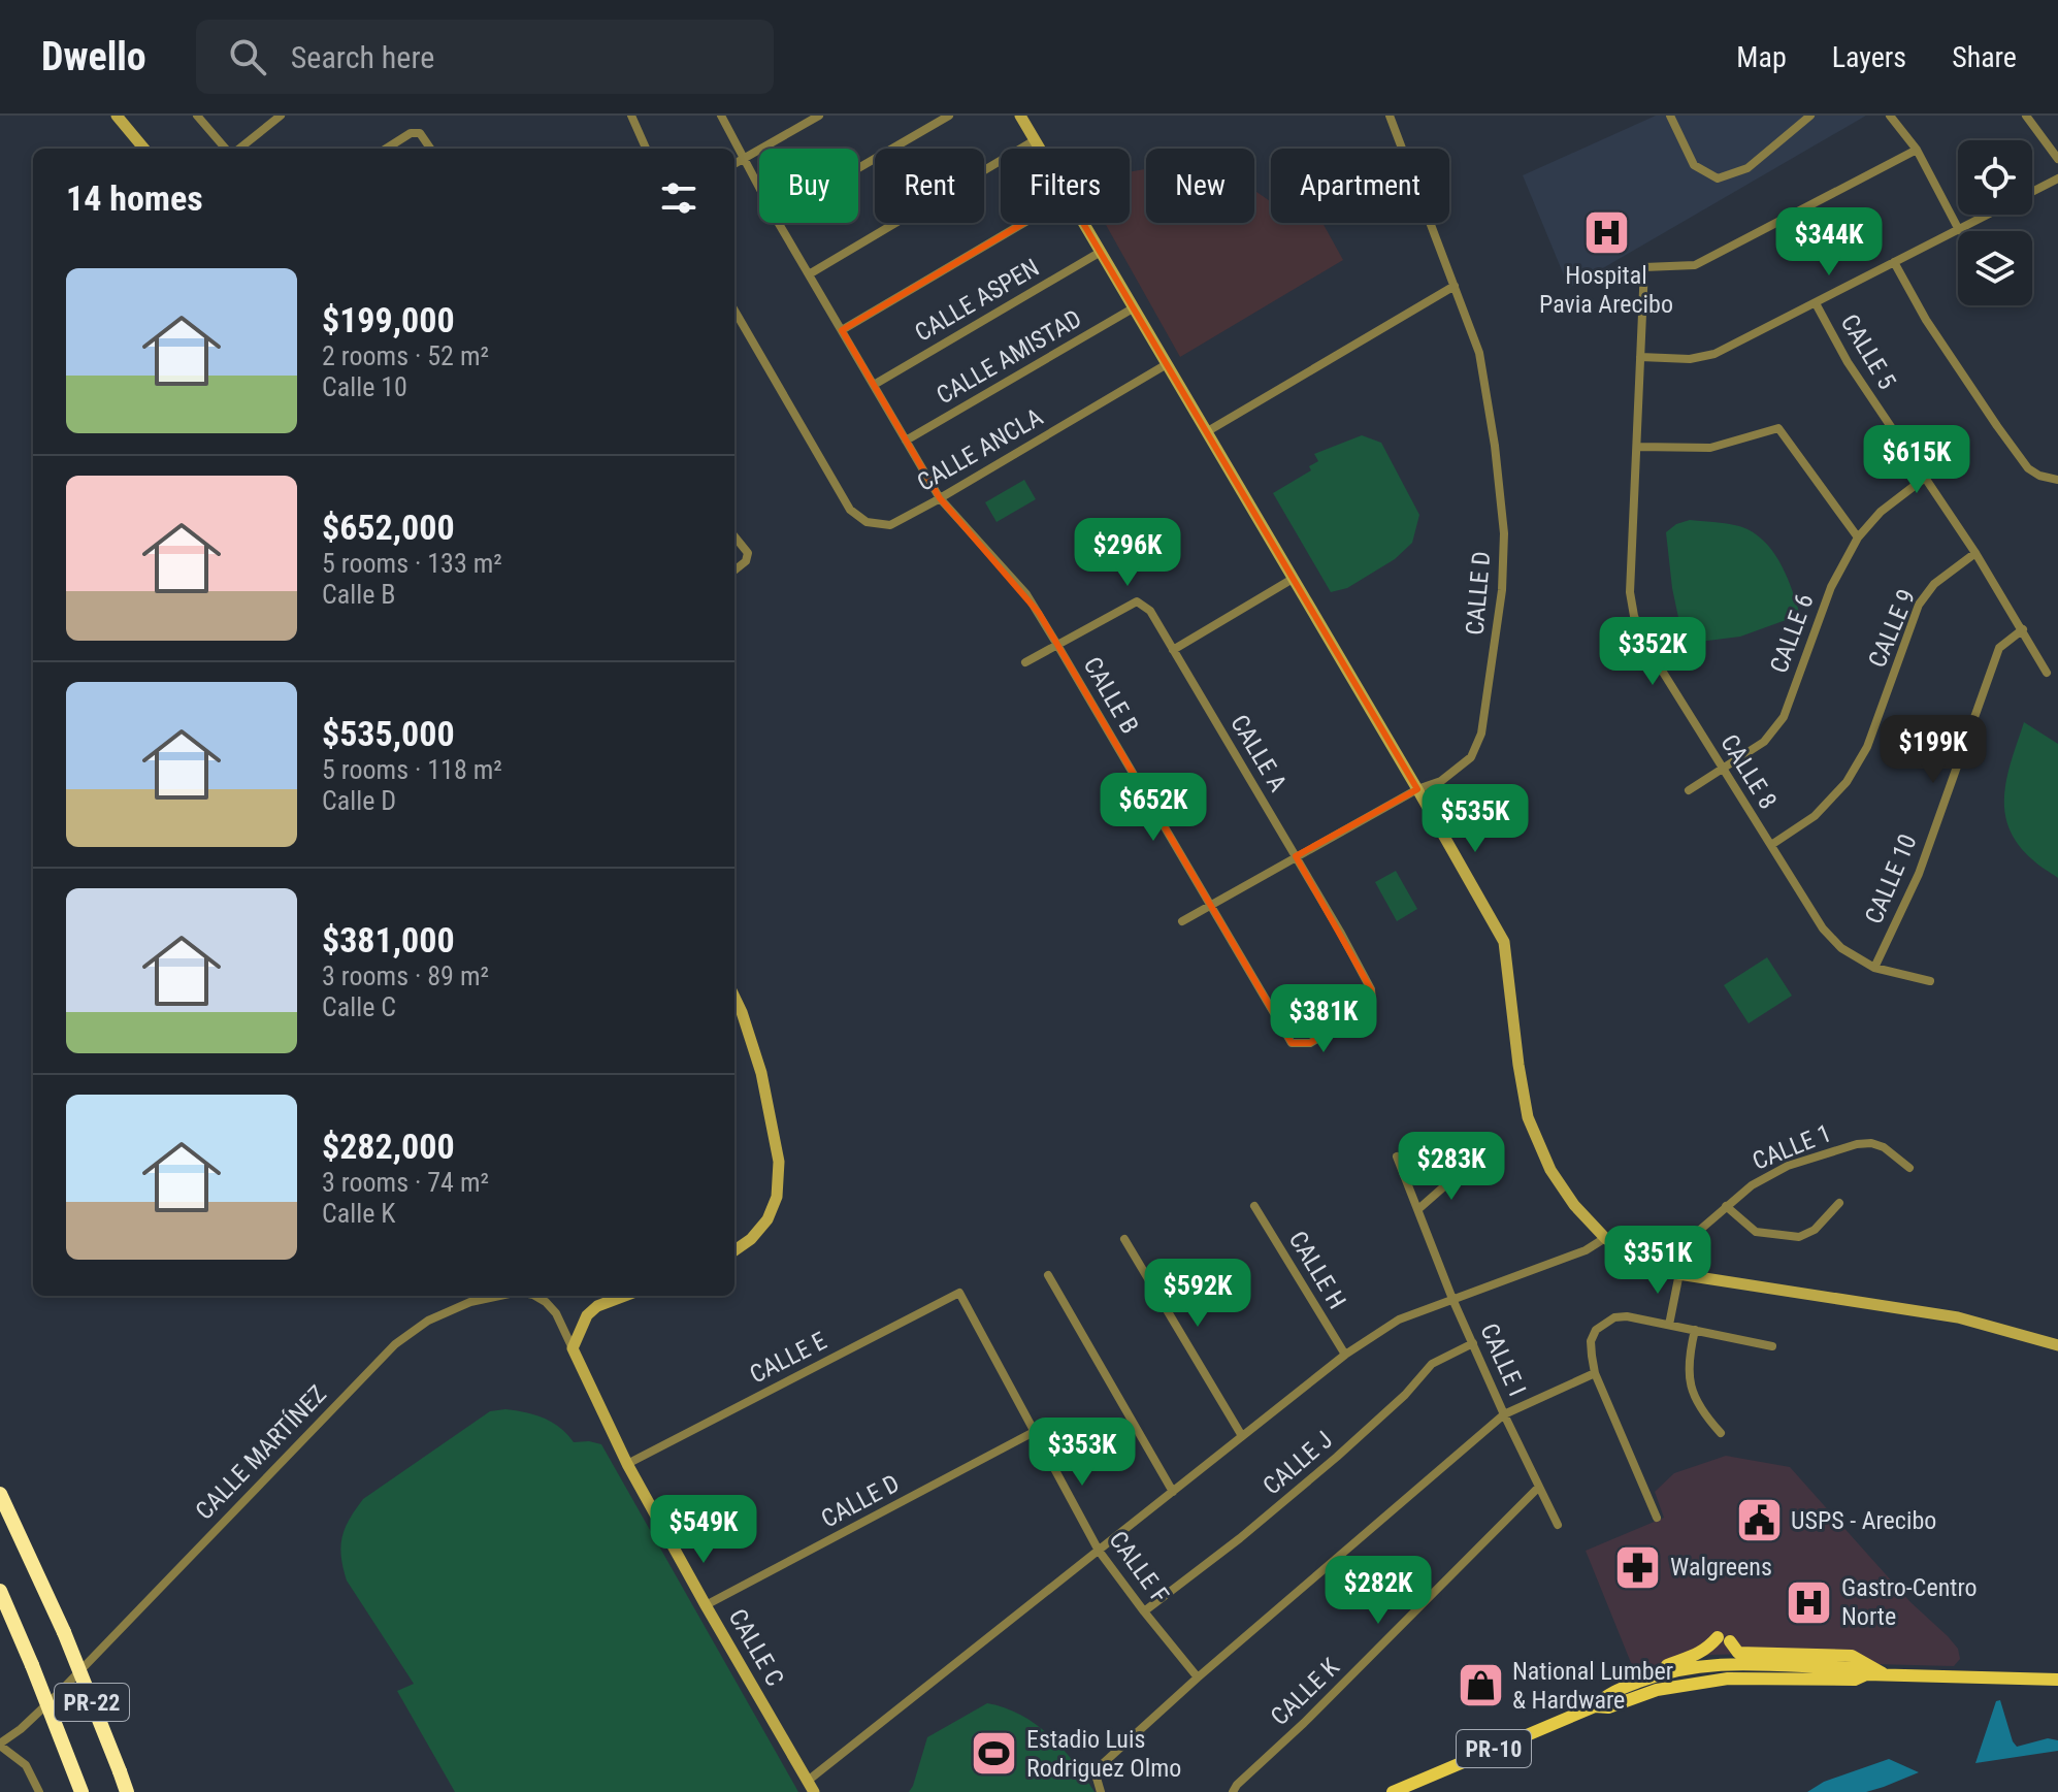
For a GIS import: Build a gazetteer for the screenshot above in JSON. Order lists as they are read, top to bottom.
{
  "streets": {
    "highway": ["PR-22"],
    "main road": ["PR-10"],
    "street": [
      "CALLE ASPEN",
      "CALLE 5",
      "CALLE AMISTAD",
      "CALLE ANCLA",
      "CALLE D",
      "CALLE 9",
      "CALLE 6",
      "CALLE B",
      "CALLE A",
      "CALLE 8",
      "CALLE 10",
      "CALLE 1",
      "CALLE H",
      "CALLE E",
      "CALLE I",
      "CALLE MARTÍNEZ",
      "CALLE J",
      "CALLE F",
      "CALLE C",
      "CALLE K"
    ]
  },
  "crossings": [
    ["CALLE ASPEN", "CALLE B"],
    ["CALLE 5", "CALLE 9"],
    ["CALLE 5", "CALLE 6"],
    ["CALLE 5", "CALLE 10"],
    ["CALLE AMISTAD", "CALLE B"],
    ["CALLE ANCLA", "CALLE B"],
    ["CALLE D", "CALLE B"],
    ["CALLE D", "CALLE A"],
    ["CALLE D", "CALLE F"],
    ["CALLE D", "CALLE C"],
    ["CALLE 9", "CALLE 8"],
    ["CALLE 6", "CALLE 8"],
    ["CALLE B", "CALLE A"],
    ["CALLE 8", "CALLE 10"],
    ["CALLE E", "CALLE F"],
    ["CALLE E", "CALLE C"],
    ["CALLE I", "CALLE J"],
    ["CALLE I", "CALLE K"],
    ["CALLE MARTÍNEZ", "CALLE C"],
    ["CALLE J", "CALLE F"]
  ],
  "places": {
    "hospital": ["Hospital Pavia Arecibo", "Gastro-Centro Norte"],
    "public building": ["USPS - Arecibo"],
    "pharmacy": ["Walgreens"],
    "shop": ["National Lumber & Hardware"],
    "sports": ["Estadio Luis Rodriguez Olmo"]
  },
  "page": {
    "header": "Dwello",
    "search": "Search here",
    "nav": ["Map", "Layers", "Share"],
    "chip": [
      "Buy",
      "Rent",
      "Filters",
      "New",
      "Apartment"
    ],
    "heading": "14 homes",
    "price": [
      "$344K",
      "$615K",
      "$296K",
      "$352K",
      "$199K",
      "$652K",
      "$535K",
      "$381K",
      "$283K",
      "$351K",
      "$592K",
      "$353K",
      "$549K",
      "$282K"
    ],
    "list": [
      {
        "name": "$199,000",
        "note": "2 rooms · 52 m² · Calle 10"
      },
      {
        "name": "$652,000",
        "note": "5 rooms · 133 m² · Calle B"
      },
      {
        "name": "$535,000",
        "note": "5 rooms · 118 m² · Calle D"
      },
      {
        "name": "$381,000",
        "note": "3 rooms · 89 m² · Calle C"
      },
      {
        "name": "$282,000",
        "note": "3 rooms · 74 m² · Calle K"
      }
    ]
  }
}
